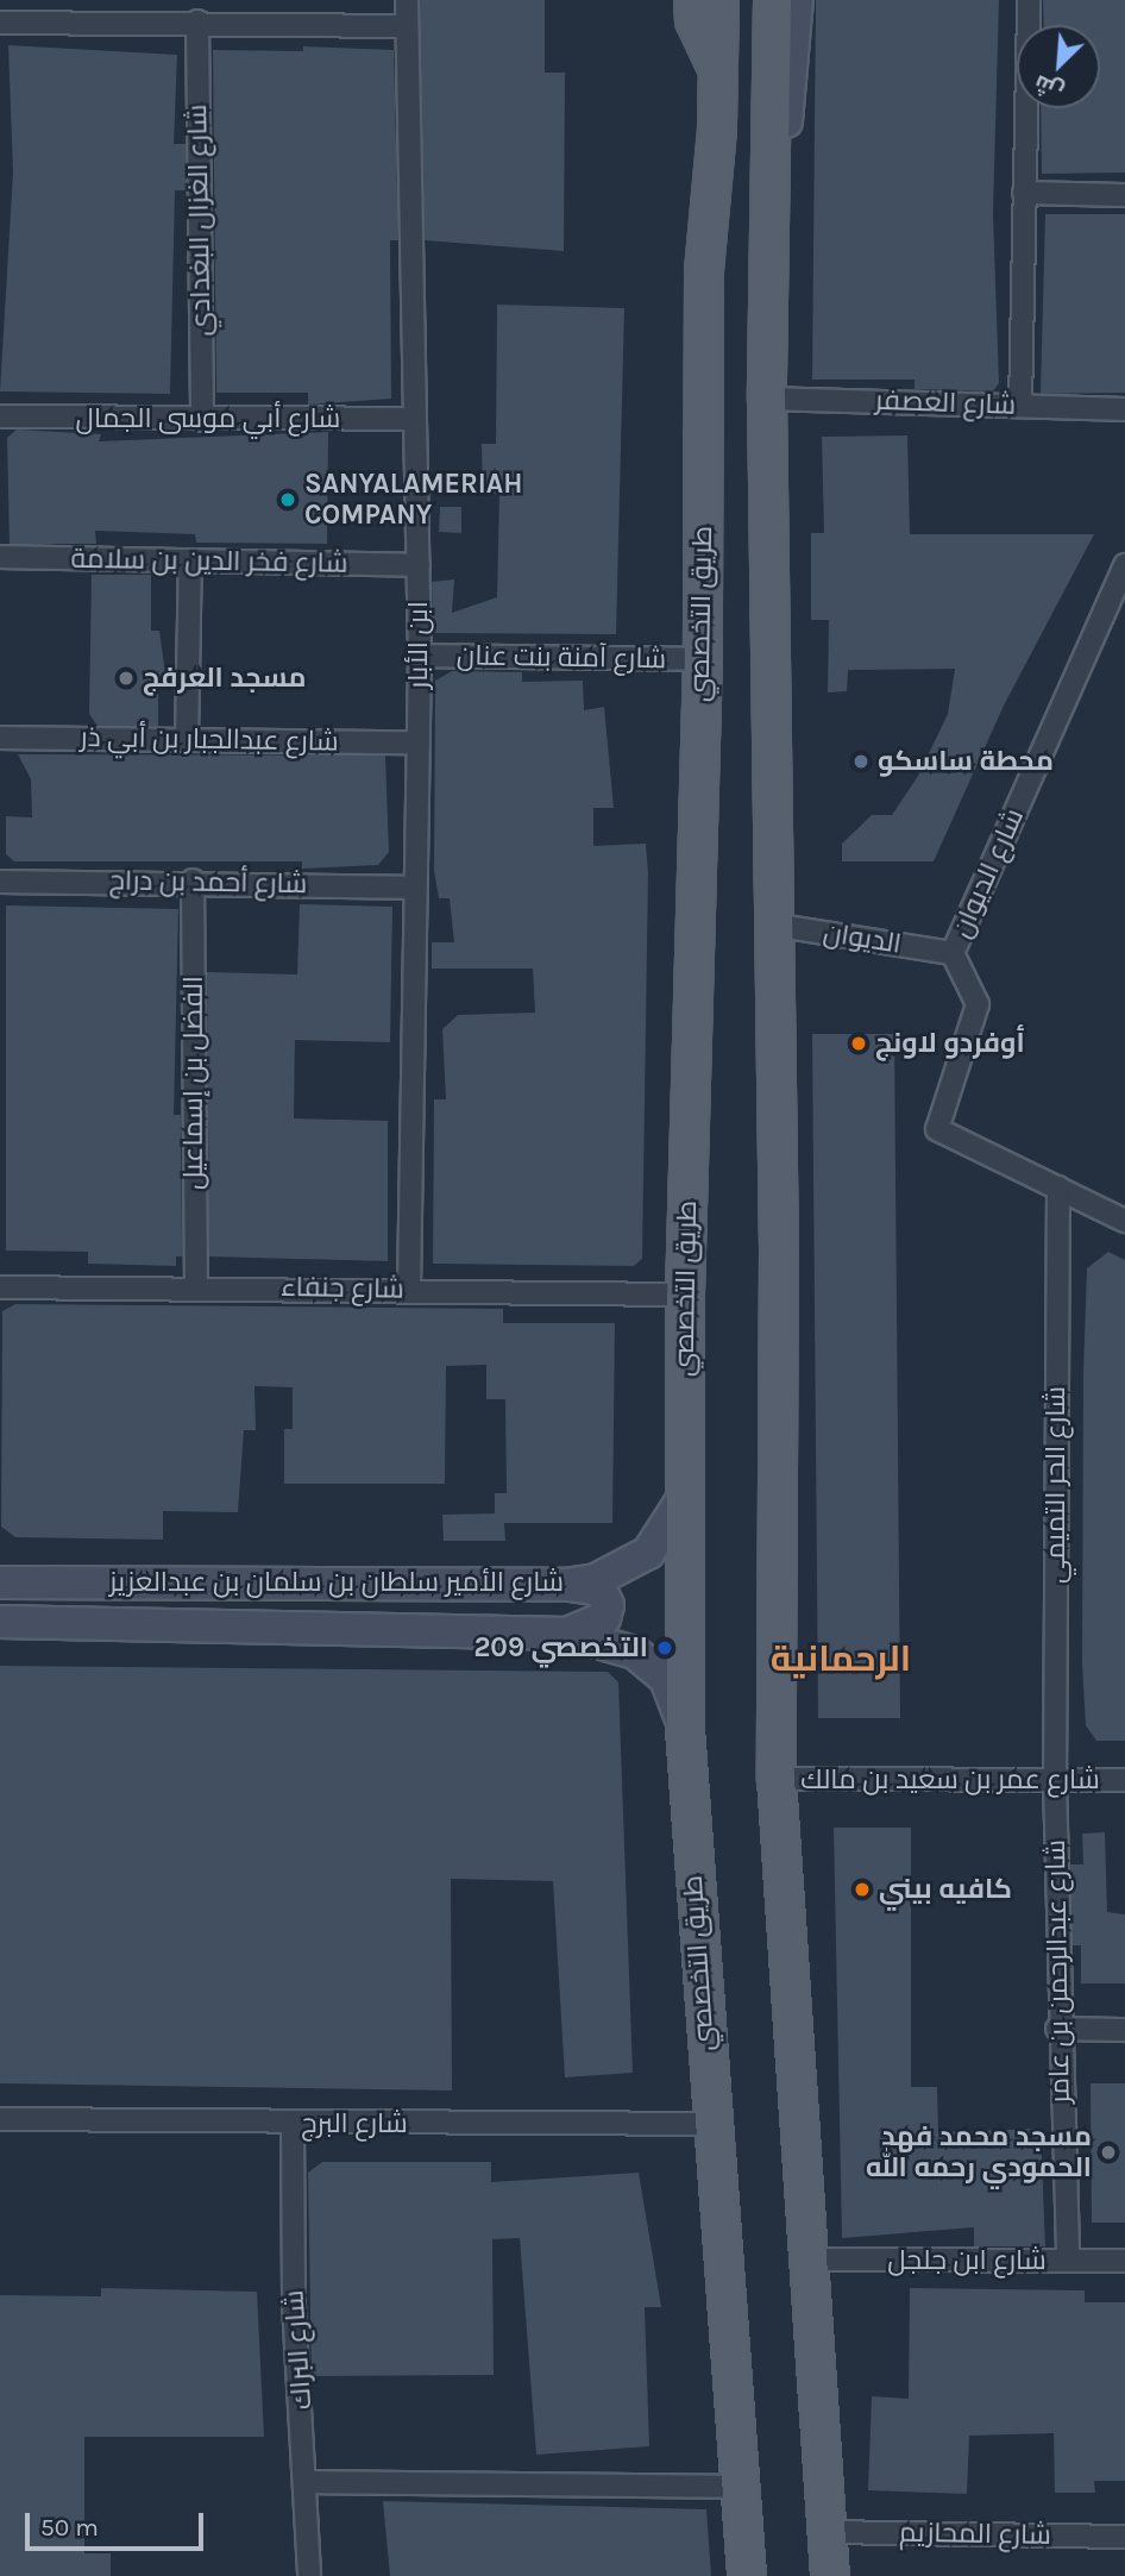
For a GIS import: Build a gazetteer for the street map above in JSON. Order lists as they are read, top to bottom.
{
  "streets": {
    "main road": ["طريق التخصصي"],
    "street": [
      "شارع الغزال البغدادي",
      "شارع العصفر",
      "شارع أبي موسى الجمال",
      "شارع فخر الدين بن سلامة",
      "ابن الأبار",
      "شارع آمنة بنت عنان",
      "شارع عبدالجبار بن أبي ذر",
      "شارع الديوان",
      "شارع أحمد بن دراج",
      "الديوان",
      "الفضل بن إسماعيل",
      "شارع جنفاء",
      "شارع الحر التميمي",
      "شارع الأمير سلطان بن سلمان بن عبدالعزيز",
      "شارع عمر بن سعيد بن مالك",
      "شارع عبدالرحمن بن عامر",
      "شارع البرج",
      "شارع ابن جلجل",
      "شارع البراك",
      "شارع المحازيم"
    ]
  },
  "crossings": [
    ["شارع الغزال البغدادي", "شارع أبي موسى الجمال"],
    ["شارع أبي موسى الجمال", "ابن الأبار"],
    ["شارع فخر الدين بن سلامة", "ابن الأبار"],
    ["طريق التخصصي", "شارع آمنة بنت عنان"],
    ["طريق التخصصي", "شارع جنفاء"],
    ["طريق التخصصي", "شارع الأمير سلطان بن سلمان بن عبدالعزيز"],
    ["طريق التخصصي", "شارع البرج"],
    ["ابن الأبار", "شارع آمنة بنت عنان"],
    ["ابن الأبار", "شارع عبدالجبار بن أبي ذر"],
    ["ابن الأبار", "شارع أحمد بن دراج"],
    ["ابن الأبار", "شارع جنفاء"],
    ["شارع الديوان", "الديوان"],
    ["شارع أحمد بن دراج", "الفضل بن إسماعيل"],
    ["الفضل بن إسماعيل", "شارع جنفاء"],
    ["شارع الحر التميمي", "شارع عمر بن سعيد بن مالك"],
    ["شارع الحر التميمي", "شارع عبدالرحمن بن عامر"],
    ["شارع عمر بن سعيد بن مالك", "شارع عبدالرحمن بن عامر"],
    ["شارع عبدالرحمن بن عامر", "شارع ابن جلجل"],
    ["شارع البرج", "شارع البراك"]
  ],
  "districts": ["الرحمانية"],
  "places": [
    "SANYALAMERIAH COMPANY",
    "مسجد العرفج",
    "محطة ساسكو",
    "أوفردو لاونج",
    "التخصصي 209",
    "كافيه بيني",
    "مسجد محمد فهد الحمودي رحمه الله"
  ],
  "scale_bar": "50 m",
  "north": "bottom left"
}
